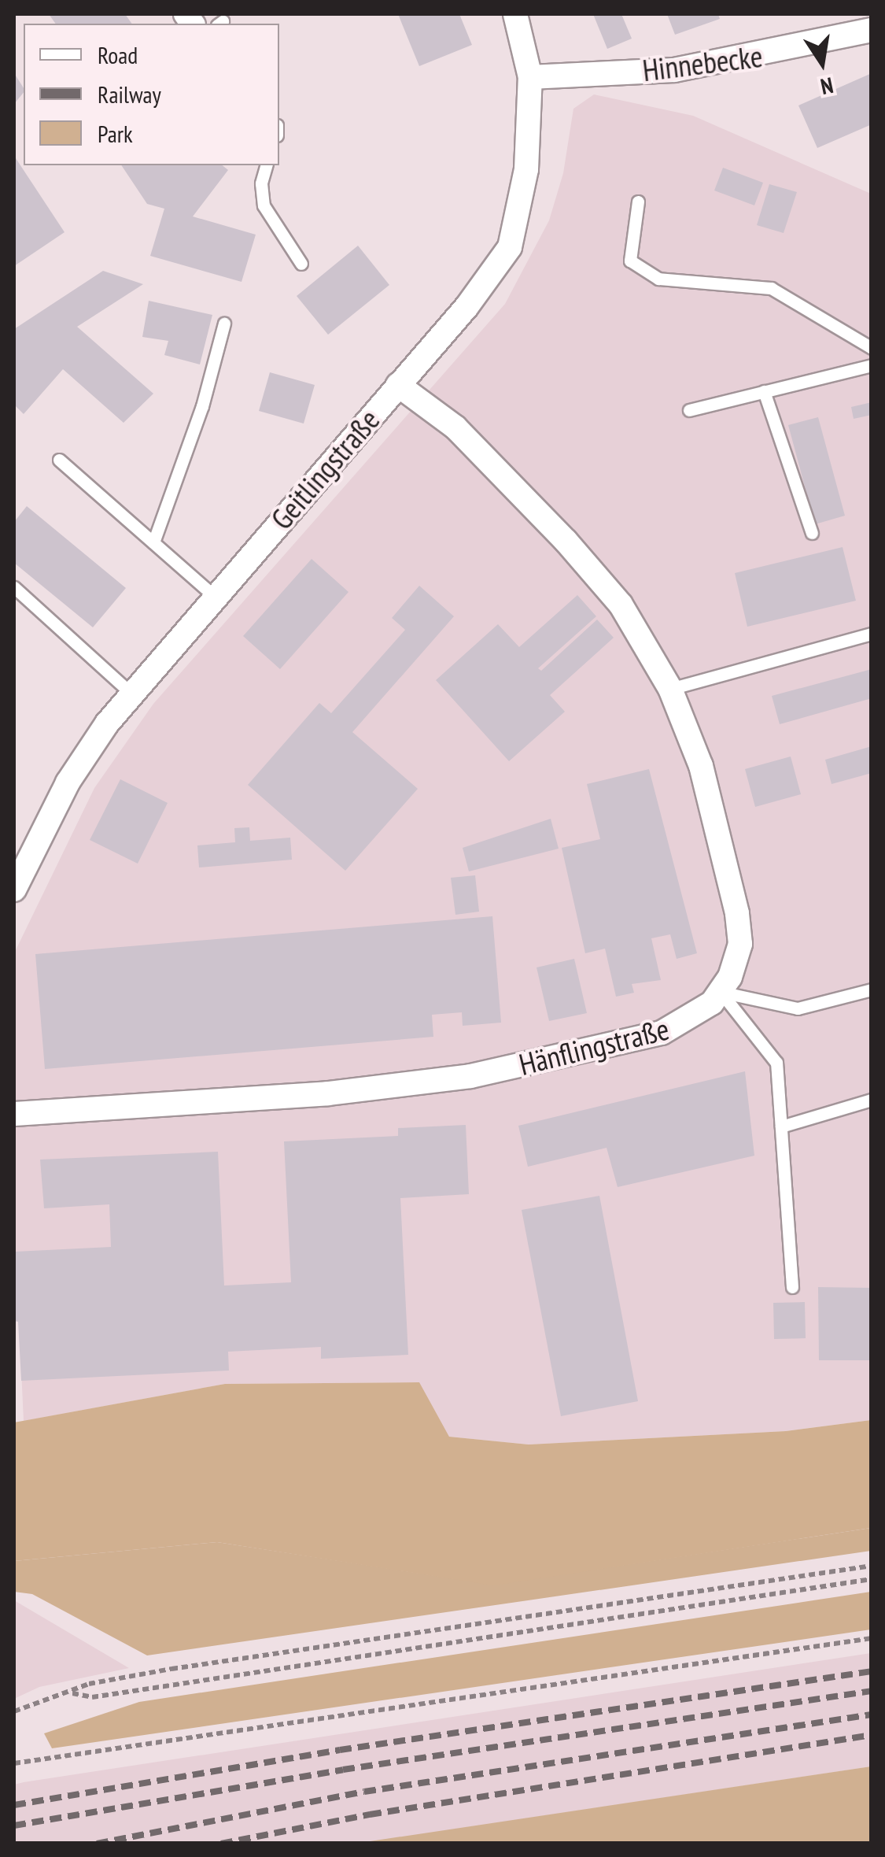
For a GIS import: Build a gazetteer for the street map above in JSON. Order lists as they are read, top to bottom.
{
  "streets": {
    "street": ["Hinnebecke", "Geitlingstraße", "Hänflingstraße"]
  },
  "crossings": [
    ["Hinnebecke", "Geitlingstraße"],
    ["Geitlingstraße", "Hänflingstraße"]
  ],
  "legend": ["Road", "Railway", "Park"],
  "north": "bottom"
}
